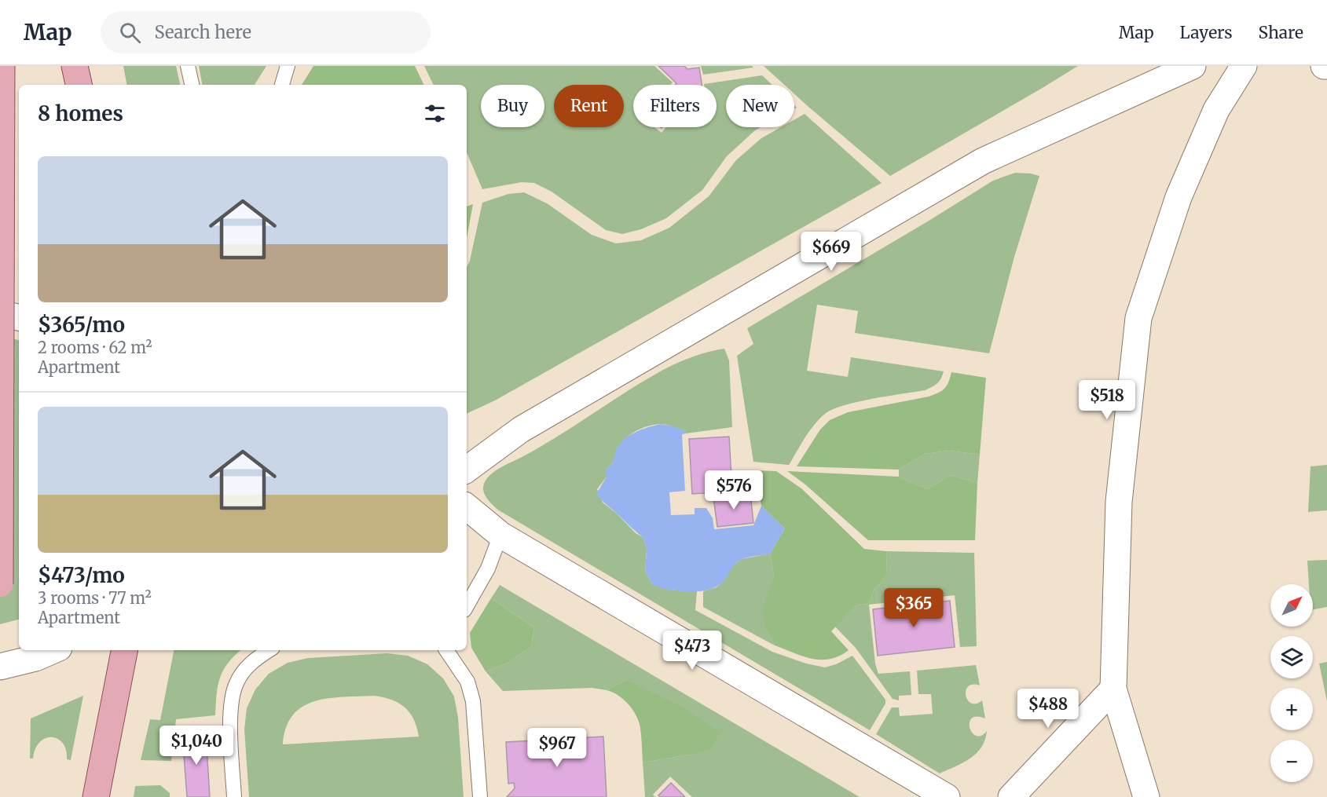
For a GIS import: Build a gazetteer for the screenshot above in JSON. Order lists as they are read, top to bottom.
{
  "north": "top right",
  "page": {
    "header": "Map",
    "search": "Search here",
    "nav": ["Map", "Layers", "Share"],
    "chip": [
      "Buy",
      "Rent",
      "Filters",
      "New"
    ],
    "heading": "8 homes",
    "list": [
      {
        "name": "$365/mo",
        "note": "2 rooms · 62 m² · Apartment"
      },
      {
        "name": "$473/mo",
        "note": "3 rooms · 77 m² · Apartment"
      }
    ],
    "price": [
      "$669",
      "$518",
      "$576",
      "$365",
      "$473",
      "$488",
      "$1,040",
      "$967"
    ],
    "map_buttons": ["+", "−"]
  }
}
